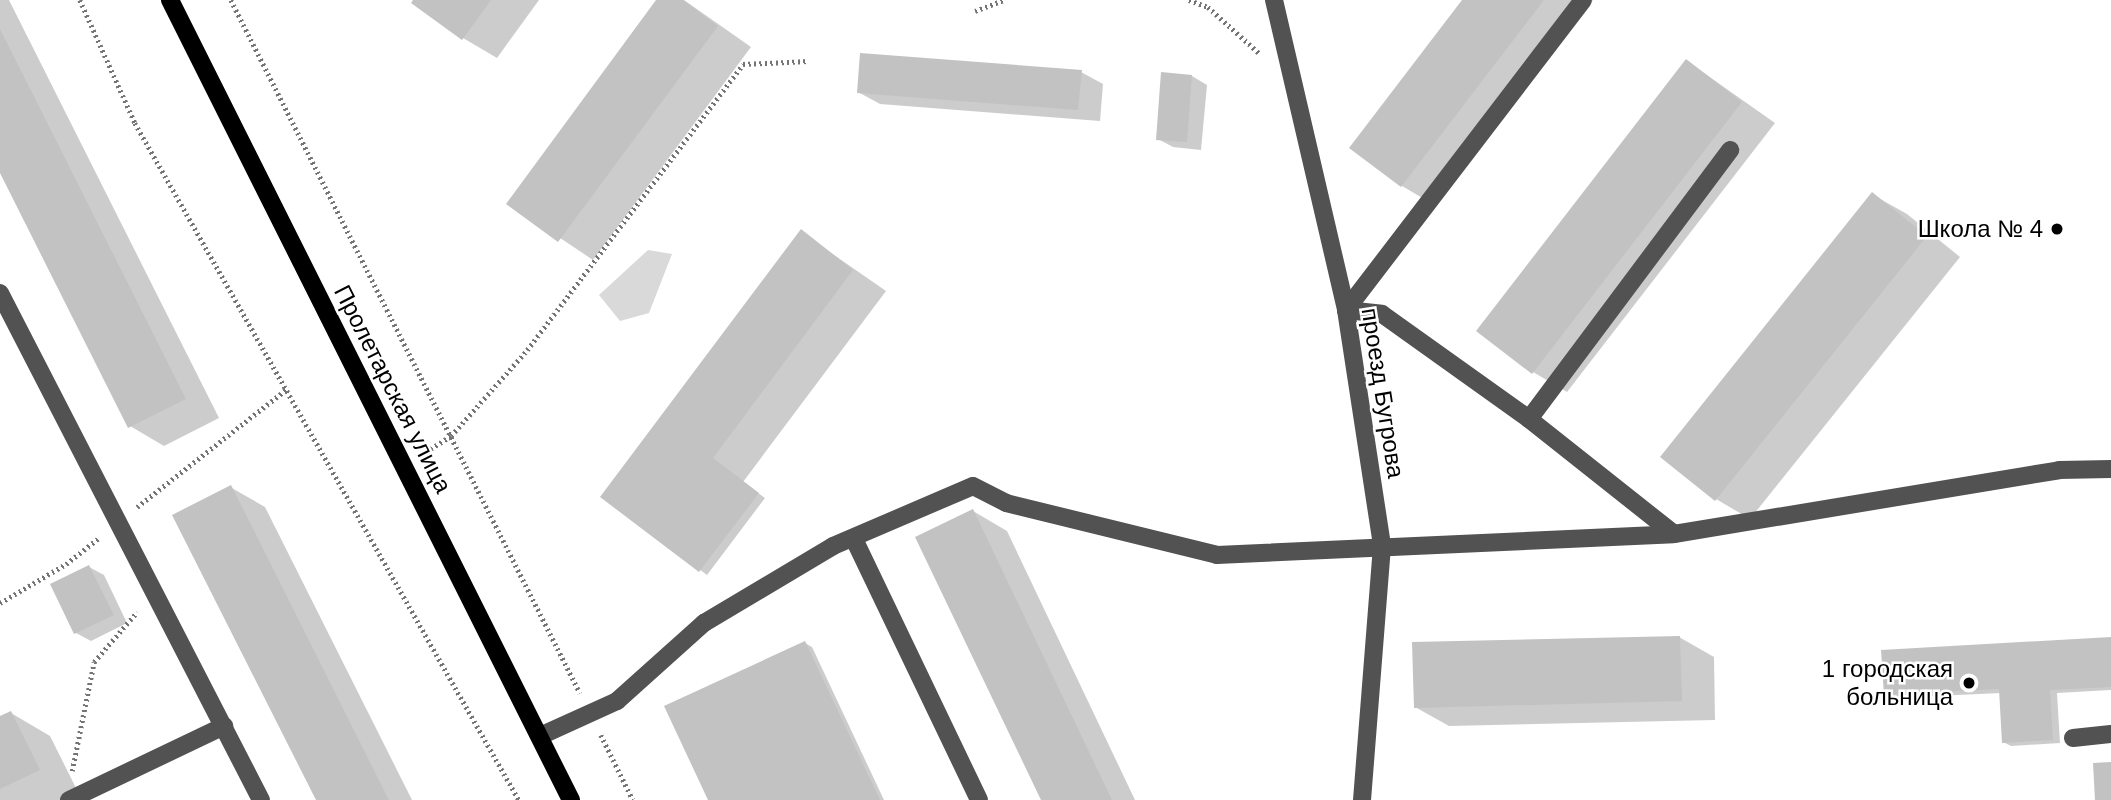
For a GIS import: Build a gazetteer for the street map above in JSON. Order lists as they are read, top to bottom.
{
  "streets": {
    "main road": ["Пролетарская улица"],
    "street": ["проезд Бугрова"]
  },
  "places": ["Школа № 4", "1 городская больница"]
}
